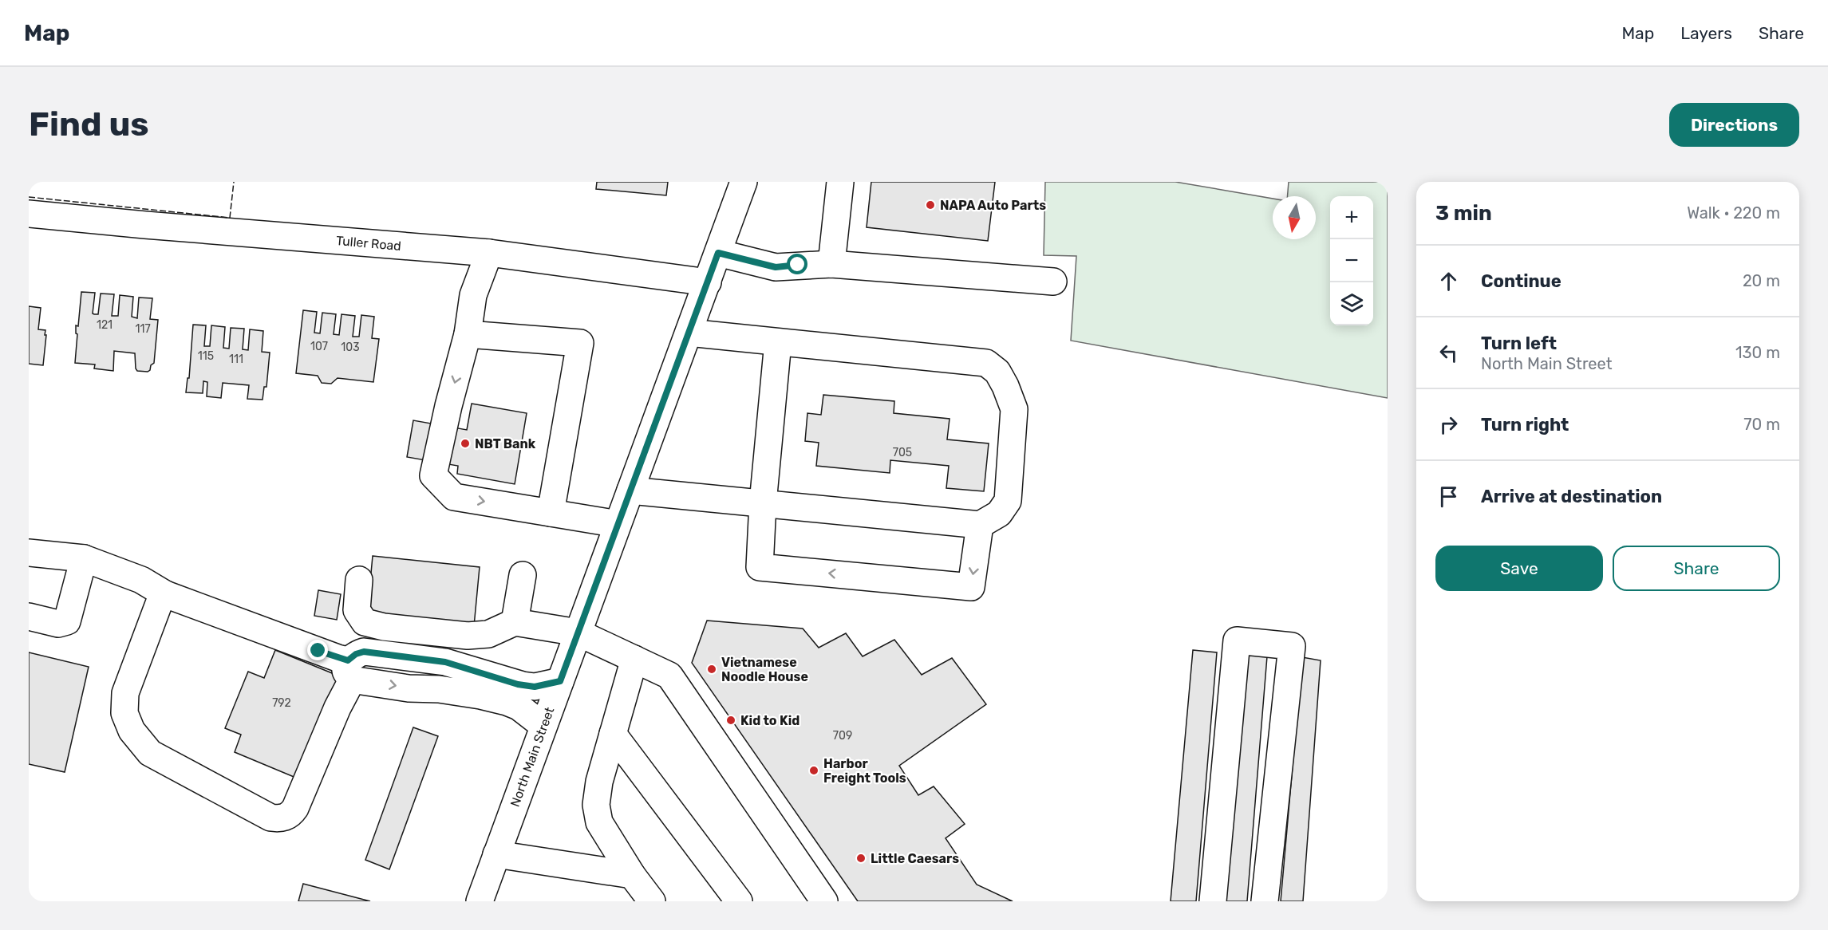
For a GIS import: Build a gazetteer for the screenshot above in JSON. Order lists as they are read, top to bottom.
{
  "streets": {
    "main road": ["Tuller Road", "North Main Street"]
  },
  "crossings": [
    ["Tuller Road", "North Main Street"]
  ],
  "places": [
    "NAPA Auto Parts",
    "NBT Bank",
    "Vietnamese Noodle House",
    "Kid to Kid",
    "Harbor Freight Tools",
    "Little Caesars"
  ],
  "house_numbers": [
    "121",
    "117",
    "107",
    "103",
    "115",
    "111",
    "705",
    "792",
    "709"
  ],
  "north": "bottom",
  "page": {
    "header": "Map",
    "nav": ["Map", "Layers", "Share"],
    "buttons": [
      "Directions",
      ["Save", "Share"]
    ],
    "title": "Find us",
    "heading": ["3 min", "Walk · 220 m"],
    "map_buttons": ["+", "−"],
    "list": [
      ["Continue", "20 m"],
      ["Turn left", "North Main Street", "130 m"],
      ["Turn right", "70 m"],
      "Arrive at destination"
    ]
  }
}
